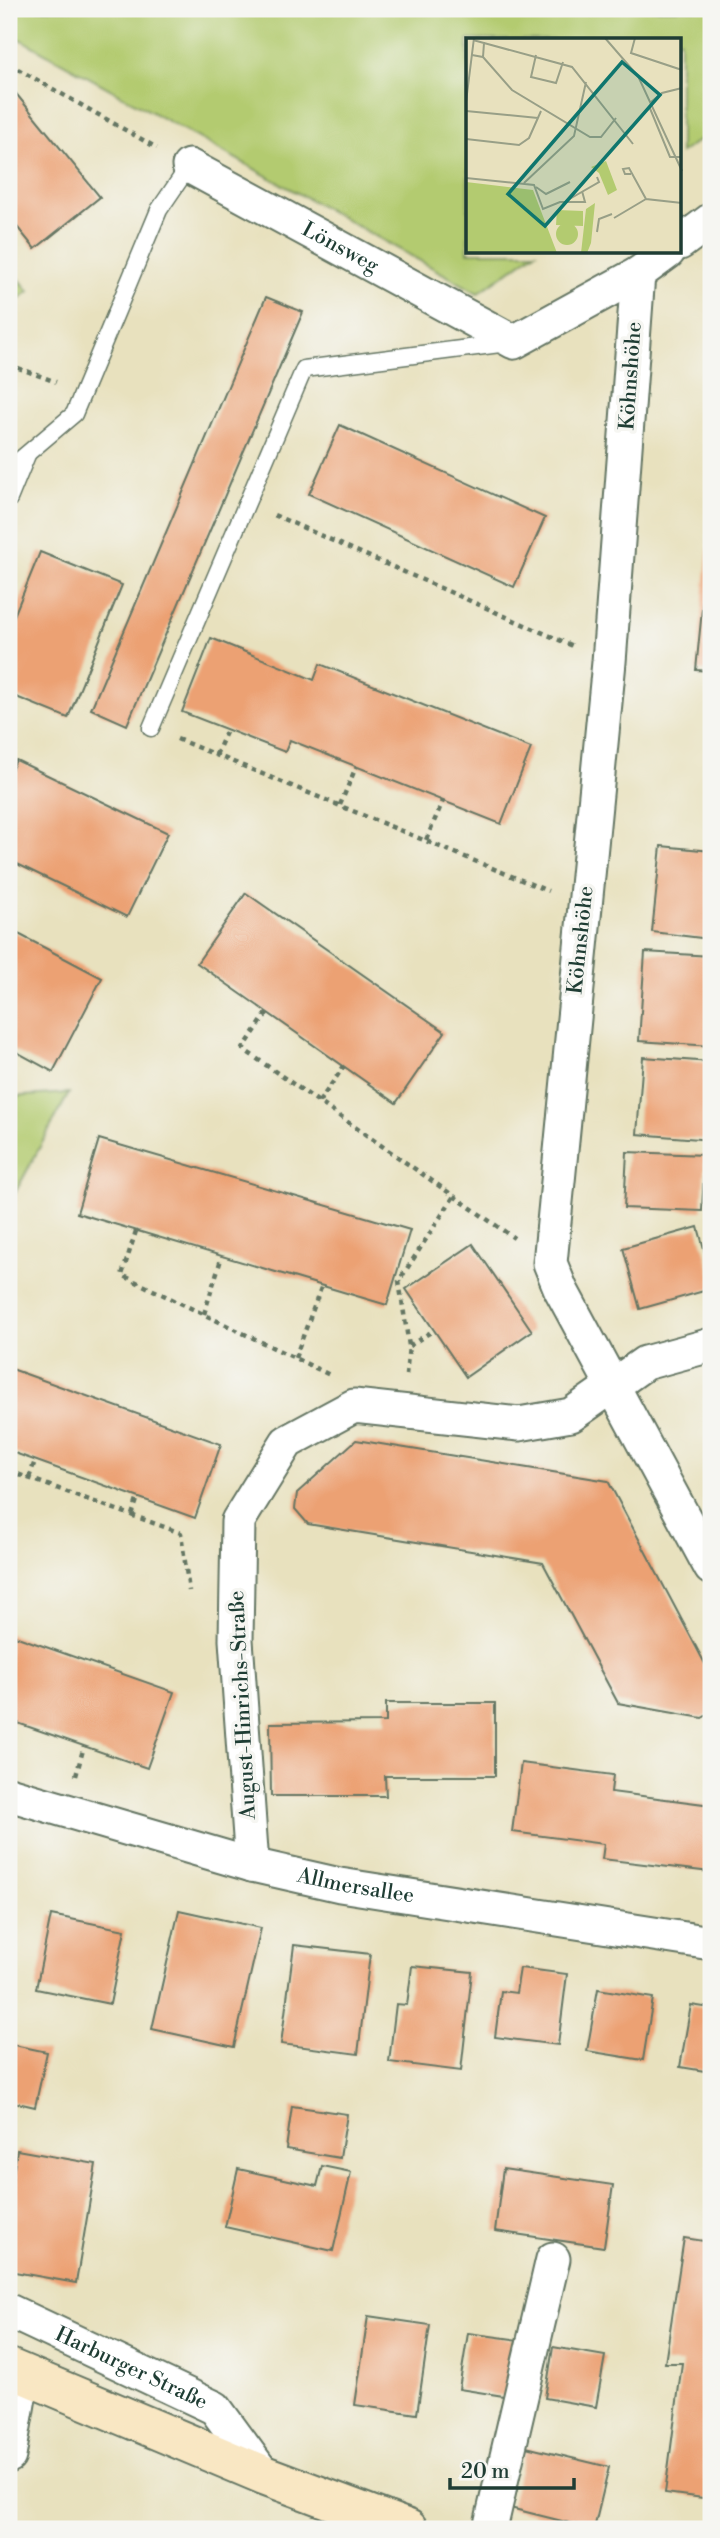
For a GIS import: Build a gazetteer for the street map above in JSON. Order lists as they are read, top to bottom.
{
  "streets": {
    "street": [
      "Lönsweg",
      "Köhnshöhe",
      "August-Hinrichs-Straße",
      "Allmersallee",
      "Harburger Straße"
    ]
  },
  "crossings": [
    ["August-Hinrichs-Straße", "Allmersallee"]
  ],
  "scale_bar": "20 m"
}
